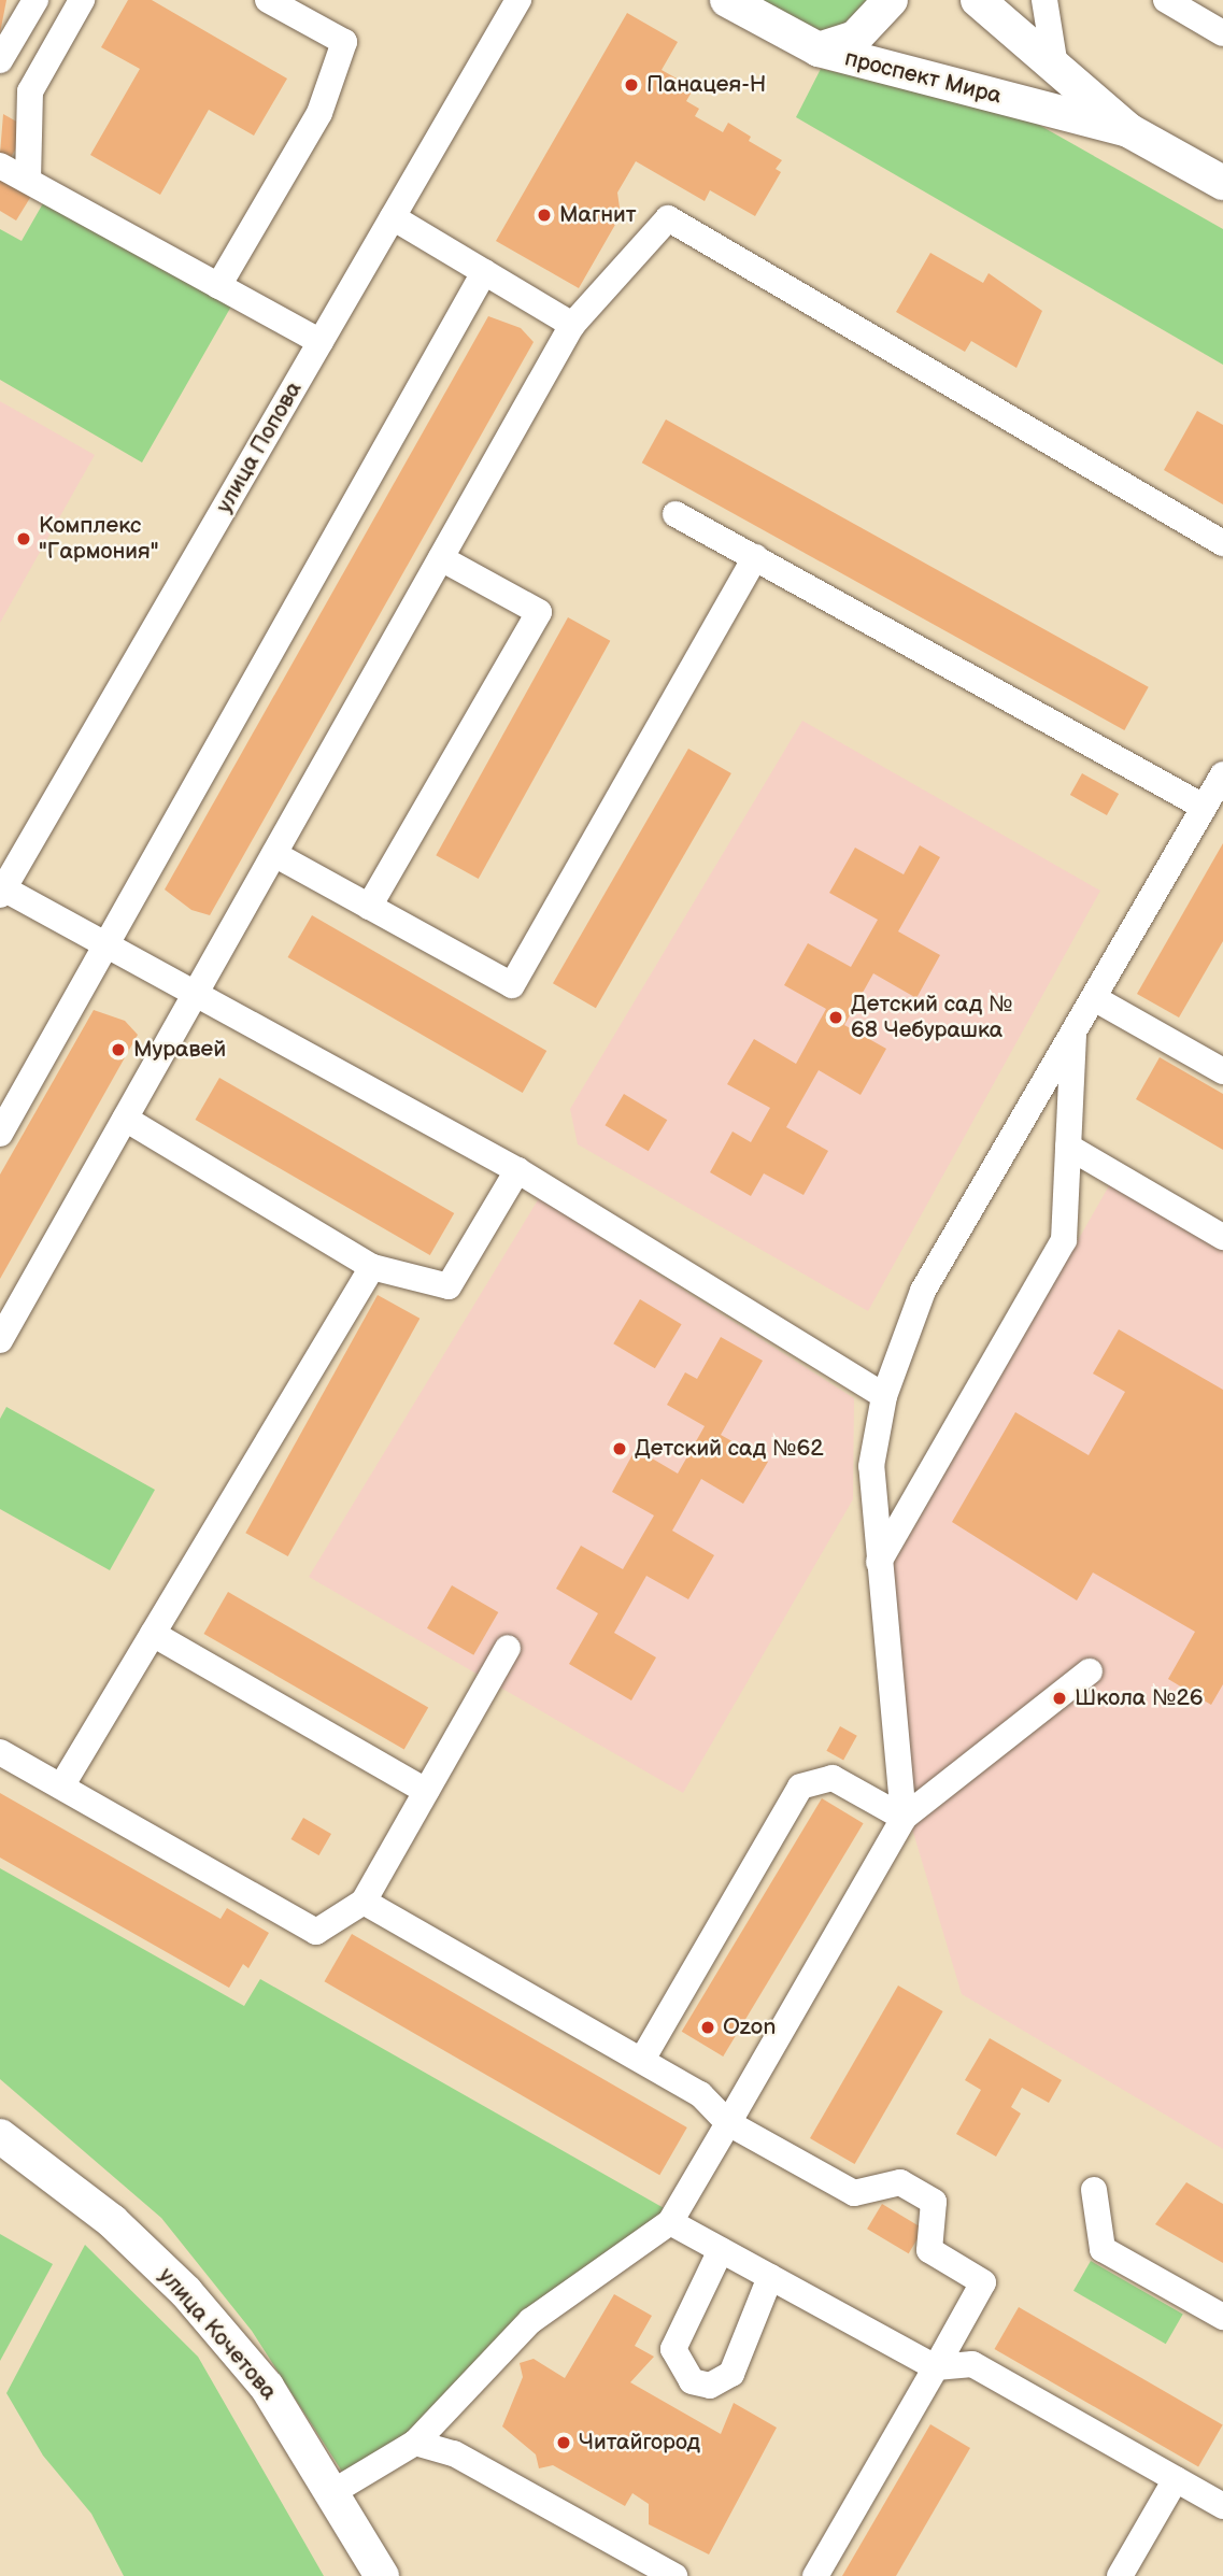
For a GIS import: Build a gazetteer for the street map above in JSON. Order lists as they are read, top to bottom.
{
  "streets": {
    "main road": ["проспект Мира", "улица Кочетова"],
    "street": ["улица Попова"]
  },
  "places": [
    "Панацея-Н",
    "Магнит",
    "Комплекс \"Гармония\"",
    "Детский сад № 68 Чебурашка",
    "Муравей",
    "Детский сад №62",
    "Школа №26",
    "Ozon",
    "Читайгород"
  ]
}
